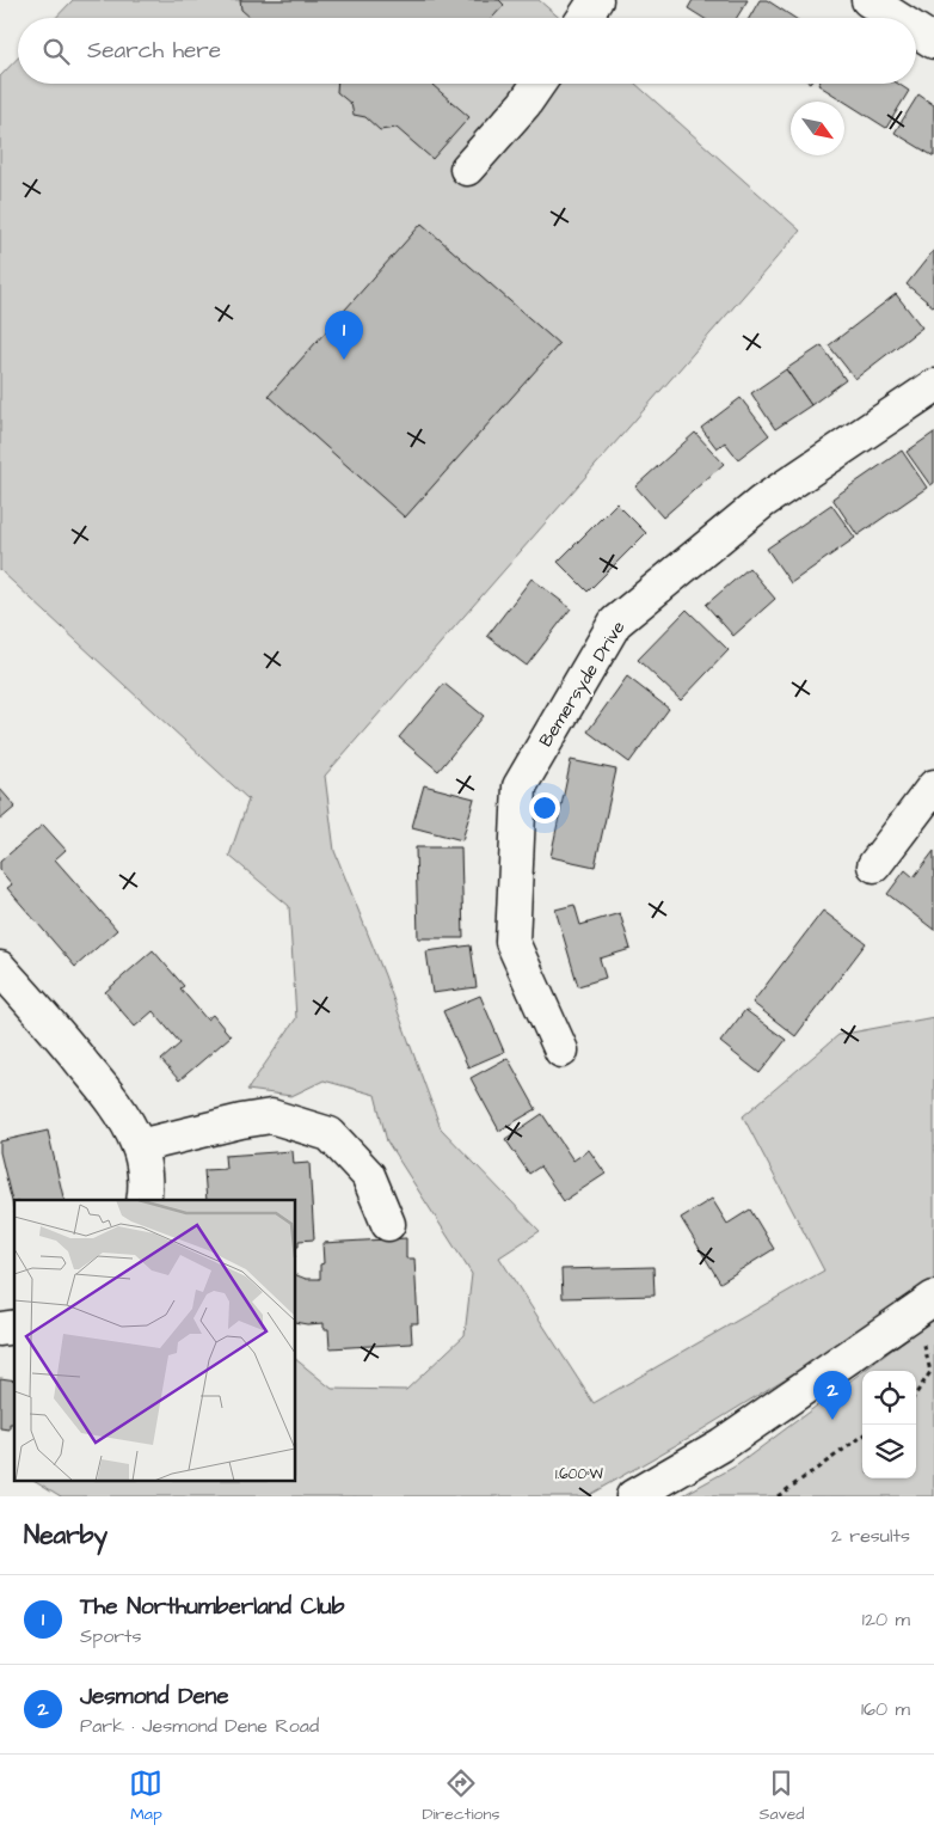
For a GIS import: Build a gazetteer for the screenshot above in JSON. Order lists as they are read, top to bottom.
{
  "streets": {
    "street": ["Bemersyde Drive"]
  },
  "north": "bottom right",
  "page": {
    "search": "Search here",
    "pins": ["1", "2"],
    "heading": ["Nearby", "2 results"],
    "list": [
      {
        "mark": "1",
        "name": "The Northumberland Club",
        "note": "Sports",
        "value": "120 m"
      },
      {
        "mark": "2",
        "name": "Jesmond Dene",
        "note": "Park · Jesmond Dene Road",
        "value": "160 m"
      }
    ],
    "nav": ["Map", "Directions", "Saved"]
  },
  "coordinates": ["1.600°W"]
}
